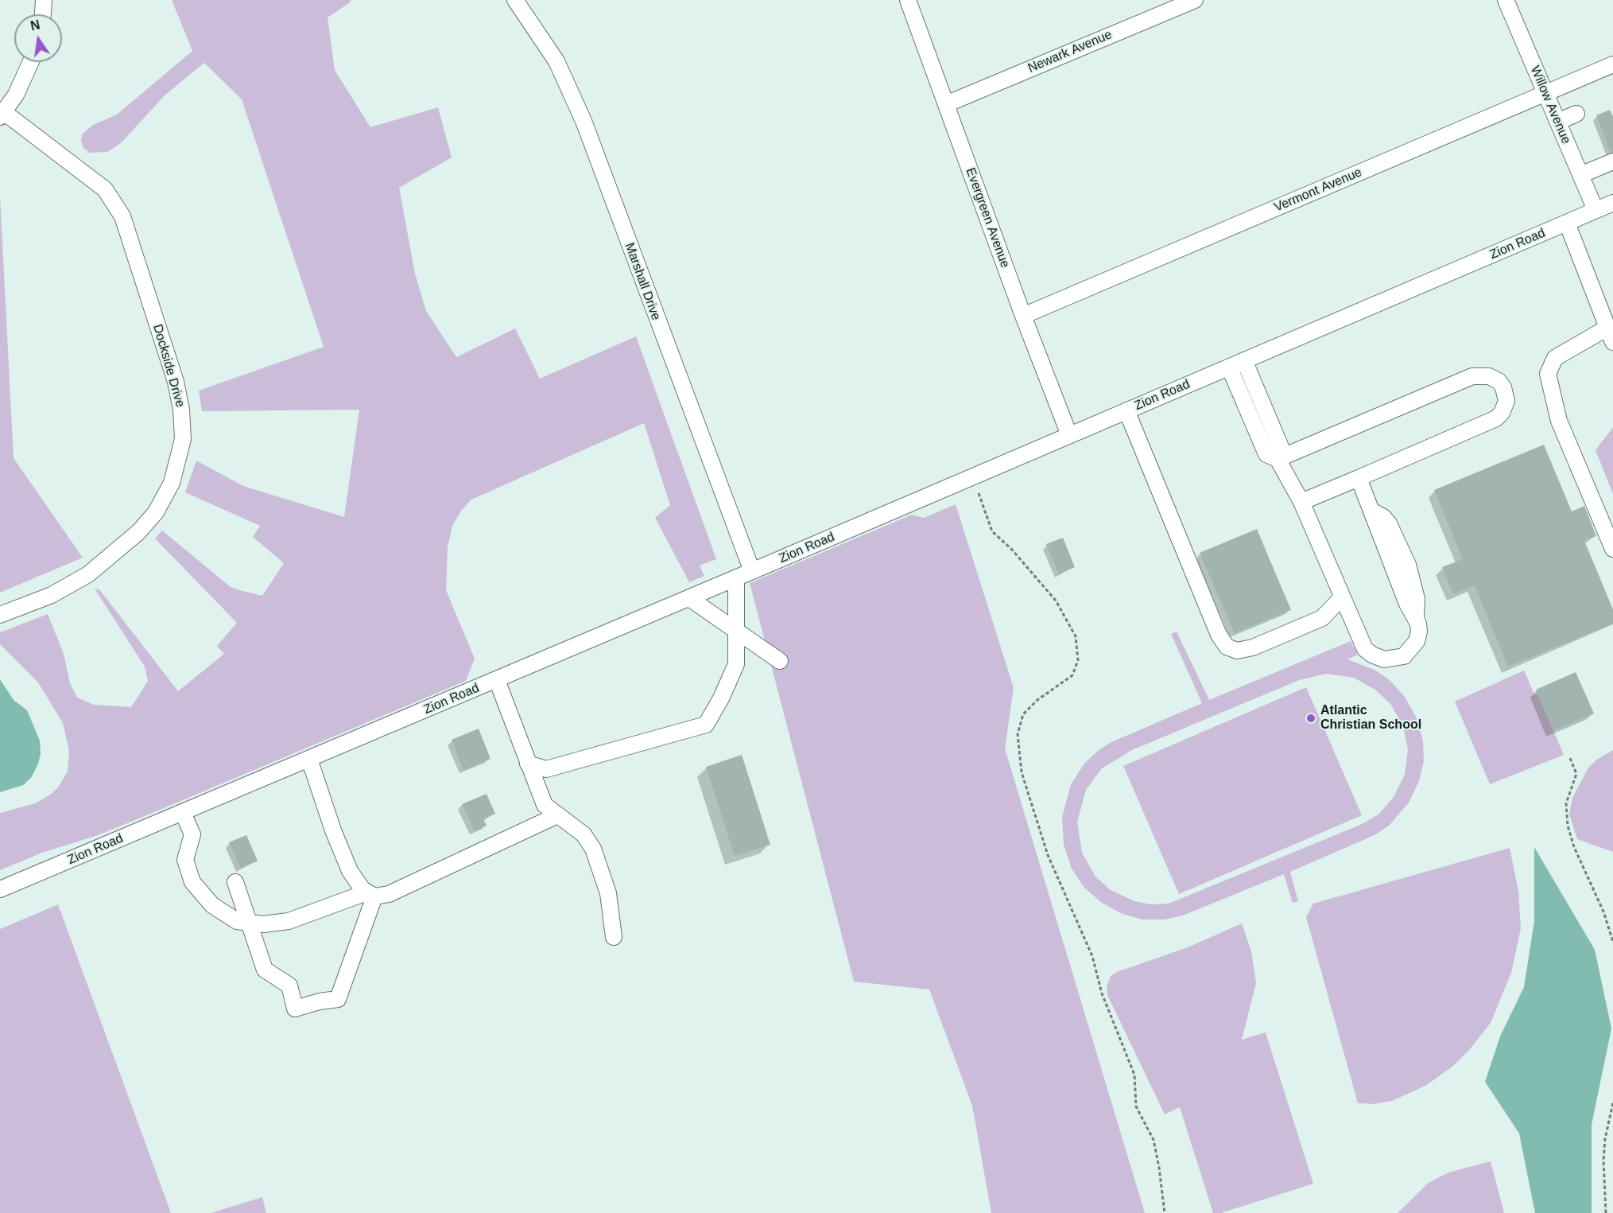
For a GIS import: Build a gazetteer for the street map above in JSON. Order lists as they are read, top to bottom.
{
  "streets": {
    "street": [
      "Newark Avenue",
      "Willow Avenue",
      "Vermont Avenue",
      "Evergreen Avenue",
      "Zion Road",
      "Marshall Drive",
      "Dockside Drive"
    ]
  },
  "crossings": [
    ["Newark Avenue", "Evergreen Avenue"],
    ["Willow Avenue", "Vermont Avenue"],
    ["Willow Avenue", "Zion Road"],
    ["Vermont Avenue", "Evergreen Avenue"],
    ["Evergreen Avenue", "Zion Road"],
    ["Zion Road", "Marshall Drive"]
  ],
  "places": ["Atlantic Christian School"],
  "north": "top"
}
